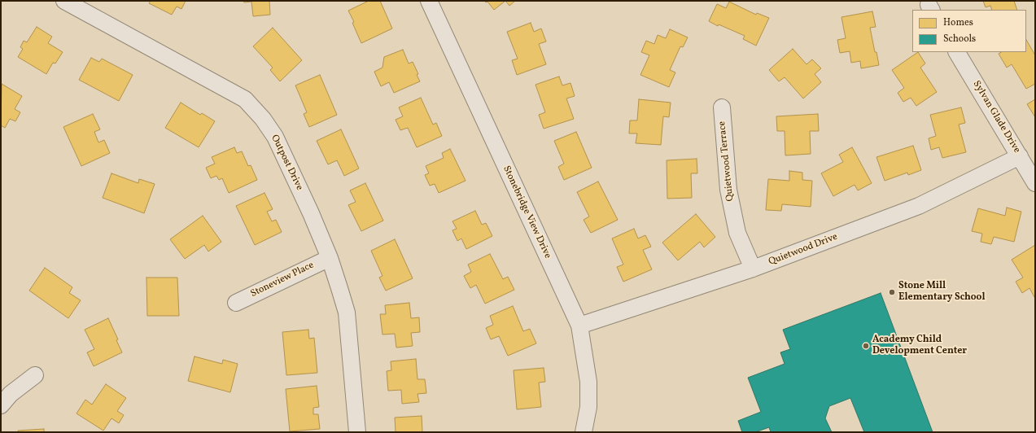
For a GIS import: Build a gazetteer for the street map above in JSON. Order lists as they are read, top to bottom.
{
  "streets": {
    "street": [
      "Sylvan Glade Drive",
      "Quietwood Terrace",
      "Outpost Drive",
      "Stonebridge View Drive",
      "Quietwood Drive",
      "Stoneview Place"
    ]
  },
  "crossings": [
    ["Sylvan Glade Drive", "Quietwood Drive"],
    ["Quietwood Terrace", "Quietwood Drive"],
    ["Outpost Drive", "Stoneview Place"],
    ["Stonebridge View Drive", "Quietwood Drive"]
  ],
  "places": ["Stone Mill Elementary School", "Academy Child Development Center"],
  "legend": ["Homes", "Schools"]
}
